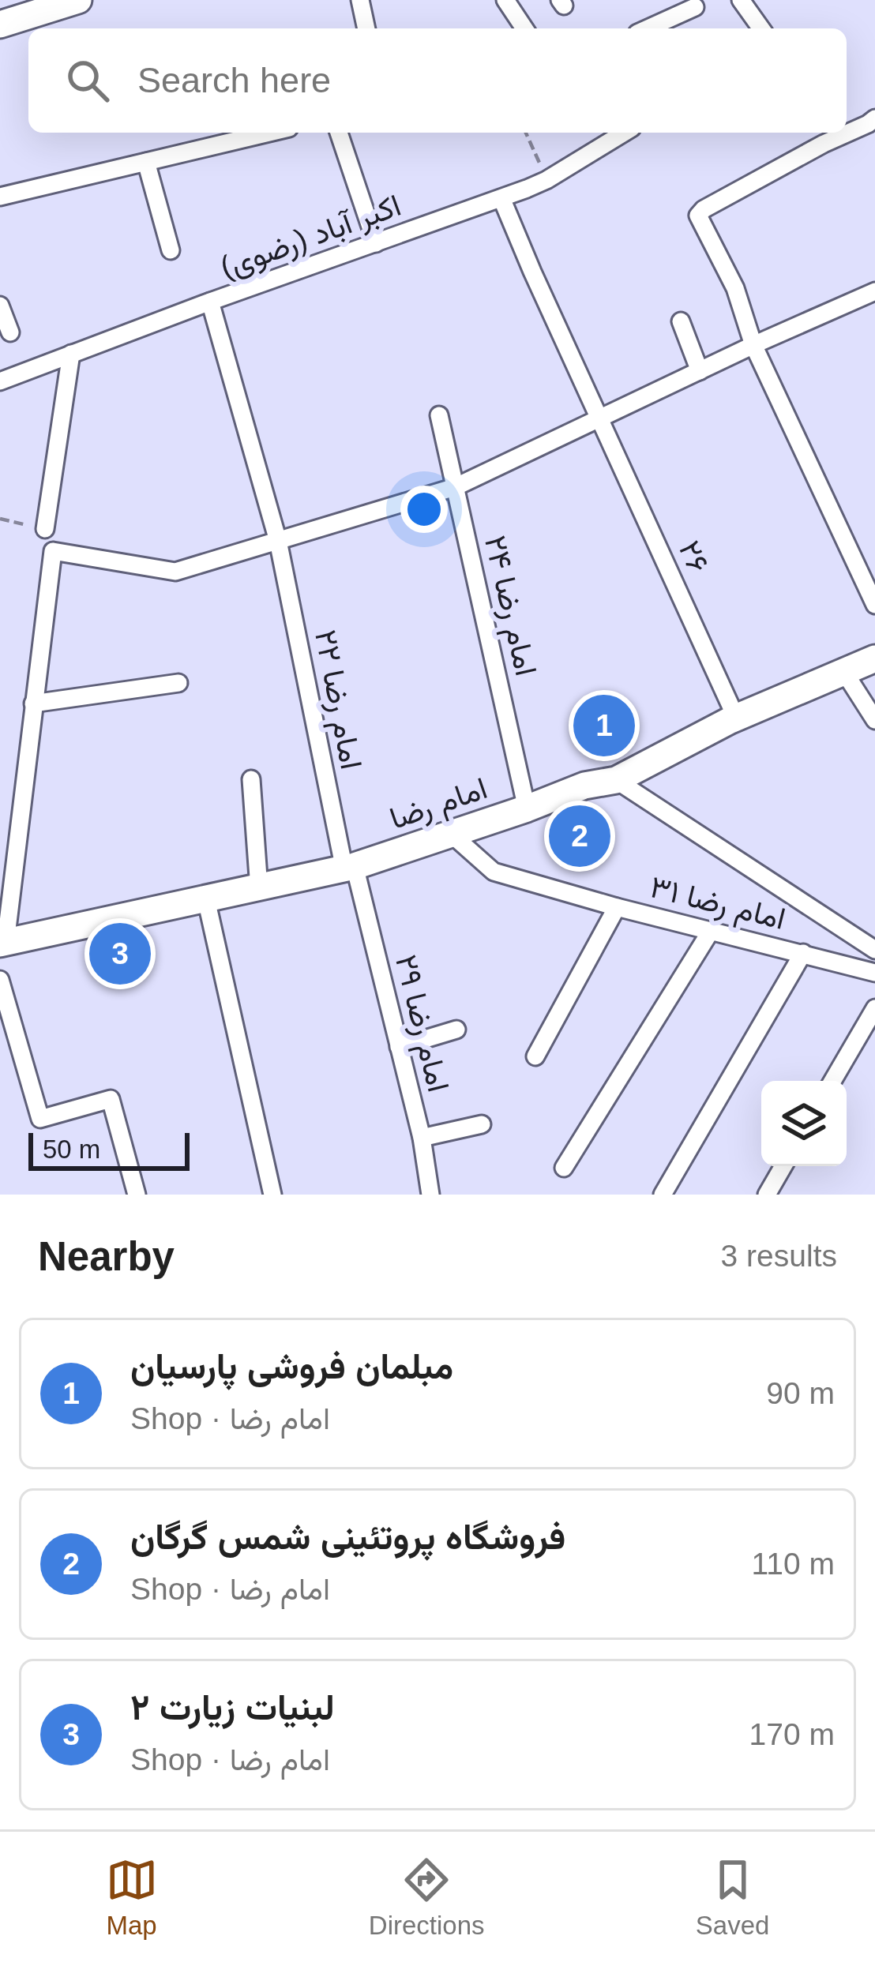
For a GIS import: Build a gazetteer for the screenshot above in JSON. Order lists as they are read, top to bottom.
{
  "streets": {
    "main road": ["امام رضا"],
    "street": [
      "اکبر آباد (رضوی)",
      "۲۶",
      "امام رضا ۲۴",
      "امام رضا ۲۲",
      "امام رضا ۳۱",
      "امام رضا ۲۹"
    ]
  },
  "crossings": [
    ["اکبر آباد (رضوی)", "۲۶"],
    ["اکبر آباد (رضوی)", "امام رضا ۲۲"],
    ["۲۶", "امام رضا"],
    ["امام رضا ۲۴", "امام رضا"],
    ["امام رضا ۲۲", "امام رضا"],
    ["امام رضا ۲۲", "امام رضا ۲۹"],
    ["امام رضا", "امام رضا ۳۱"],
    ["امام رضا", "امام رضا ۲۹"]
  ],
  "scale_bar": "50 m",
  "page": {
    "search": "Search here",
    "pins": ["1", "2", "3"],
    "scale": "50 m",
    "heading": ["Nearby", "3 results"],
    "list": [
      {
        "mark": "1",
        "name": "مبلمان فروشی پارسیان",
        "note": "Shop · امام رضا",
        "value": "90 m"
      },
      {
        "mark": "2",
        "name": "فروشگاه پروتئینی شمس گرگان",
        "note": "Shop · امام رضا",
        "value": "110 m"
      },
      {
        "mark": "3",
        "name": "لبنیات زیارت ۲",
        "note": "Shop · امام رضا",
        "value": "170 m"
      }
    ],
    "nav": ["Map", "Directions", "Saved"]
  }
}
